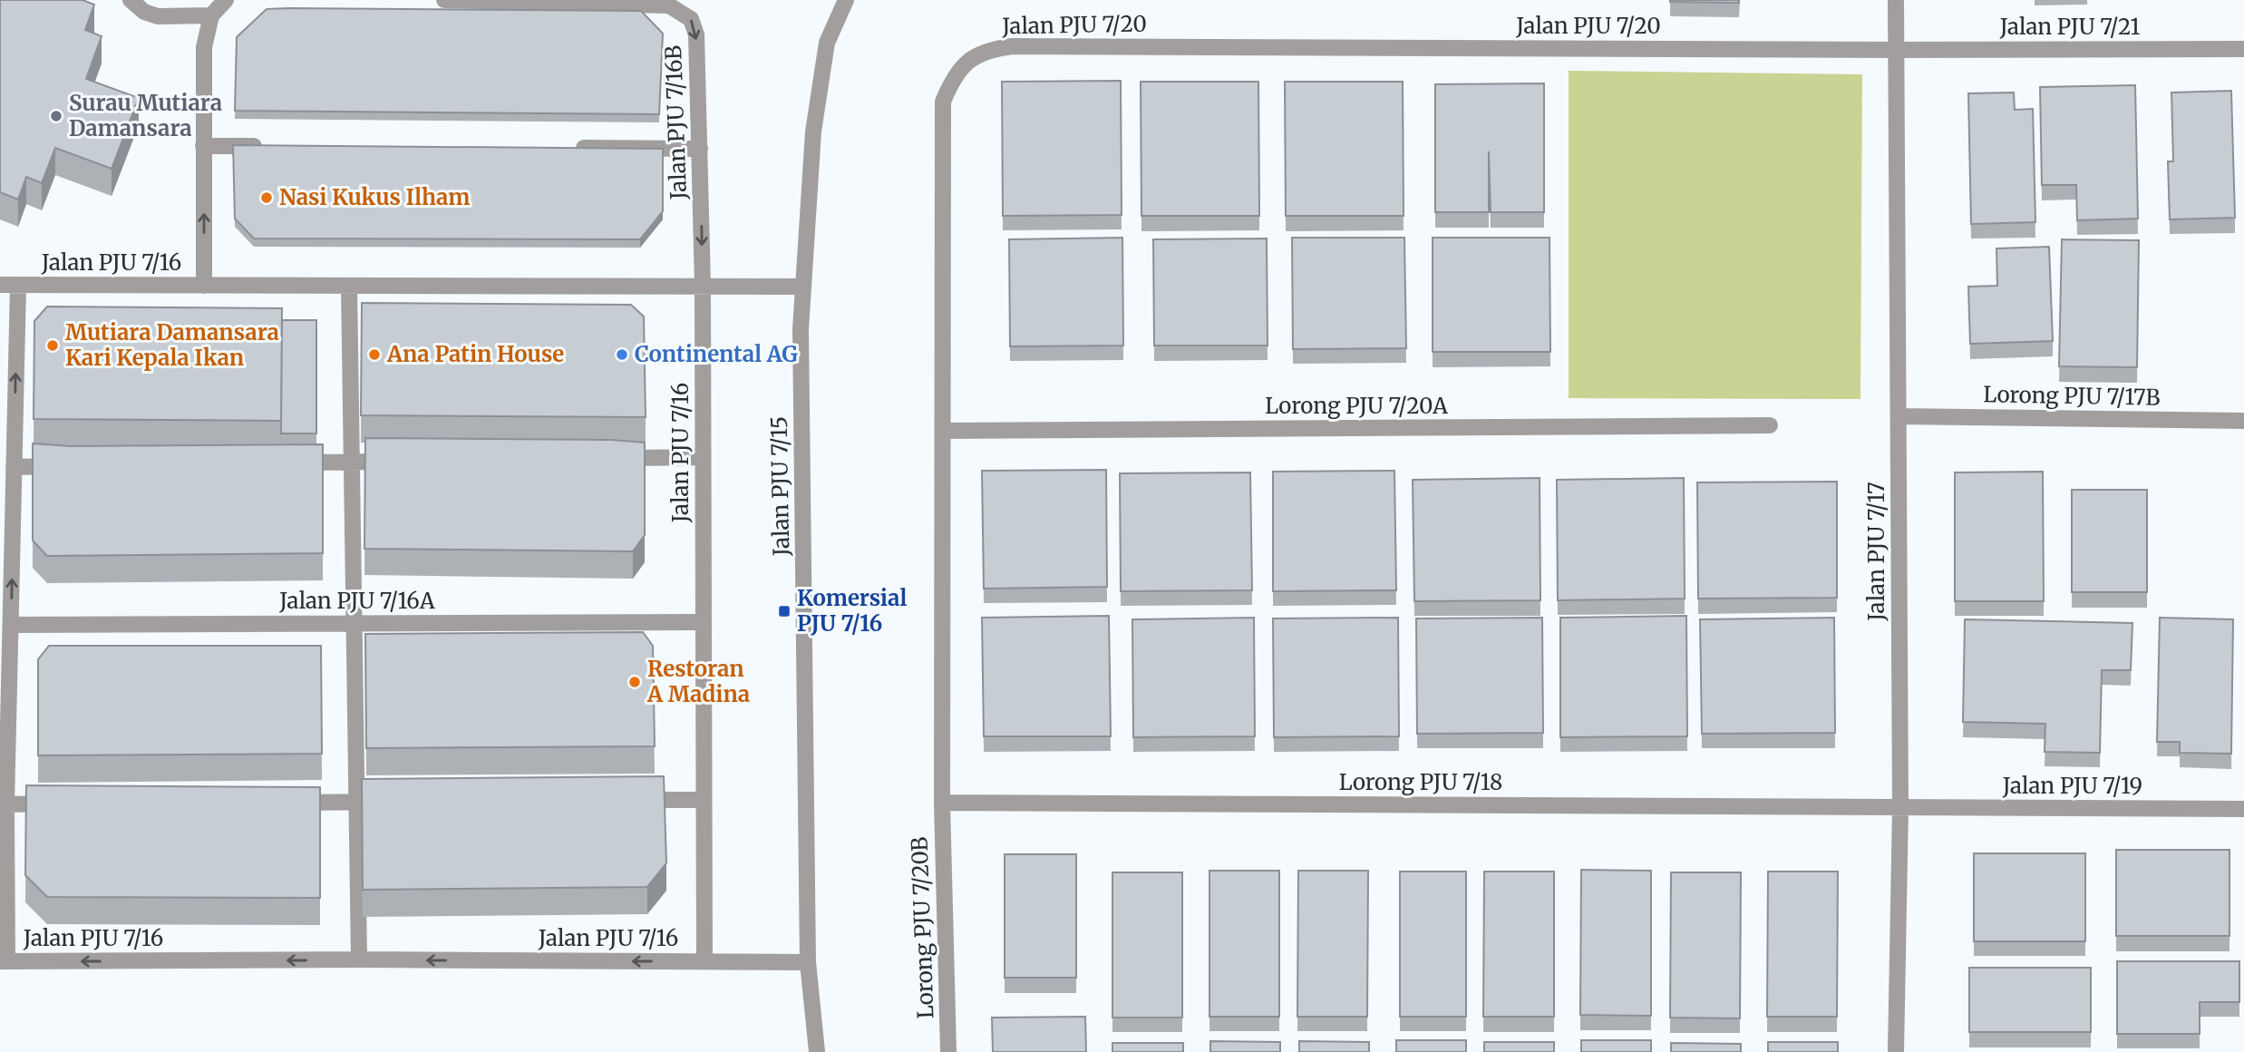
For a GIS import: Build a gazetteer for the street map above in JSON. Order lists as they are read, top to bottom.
{
  "streets": {
    "street": [
      "Jalan PJU 7/20",
      "Jalan PJU 7/21",
      "Jalan PJU 7/16B",
      "Jalan PJU 7/16",
      "Lorong PJU 7/17B",
      "Lorong PJU 7/20A",
      "Jalan PJU 7/15",
      "Jalan PJU 7/17",
      "Jalan PJU 7/16A",
      "Lorong PJU 7/18",
      "Jalan PJU 7/19",
      "Lorong PJU 7/20B"
    ]
  },
  "crossings": [
    ["Jalan PJU 7/20", "Jalan PJU 7/21"],
    ["Jalan PJU 7/20", "Lorong PJU 7/20A"],
    ["Jalan PJU 7/20", "Jalan PJU 7/17"],
    ["Jalan PJU 7/20", "Lorong PJU 7/18"],
    ["Jalan PJU 7/20", "Lorong PJU 7/20B"],
    ["Jalan PJU 7/21", "Jalan PJU 7/17"],
    ["Jalan PJU 7/16B", "Jalan PJU 7/16"],
    ["Jalan PJU 7/16", "Jalan PJU 7/15"],
    ["Jalan PJU 7/16", "Jalan PJU 7/16A"],
    ["Lorong PJU 7/17B", "Jalan PJU 7/17"],
    ["Jalan PJU 7/17", "Lorong PJU 7/18"],
    ["Jalan PJU 7/17", "Jalan PJU 7/19"],
    ["Lorong PJU 7/18", "Jalan PJU 7/19"],
    ["Lorong PJU 7/18", "Lorong PJU 7/20B"]
  ],
  "places": {
    "other": [
      "Surau Mutiara Damansara",
      "Nasi Kukus Ilham",
      "Mutiara Damansara Kari Kepala Ikan",
      "Ana Patin House",
      "Continental AG",
      "Restoran A Madina"
    ],
    "transit": ["Komersial PJU 7/16"]
  }
}
